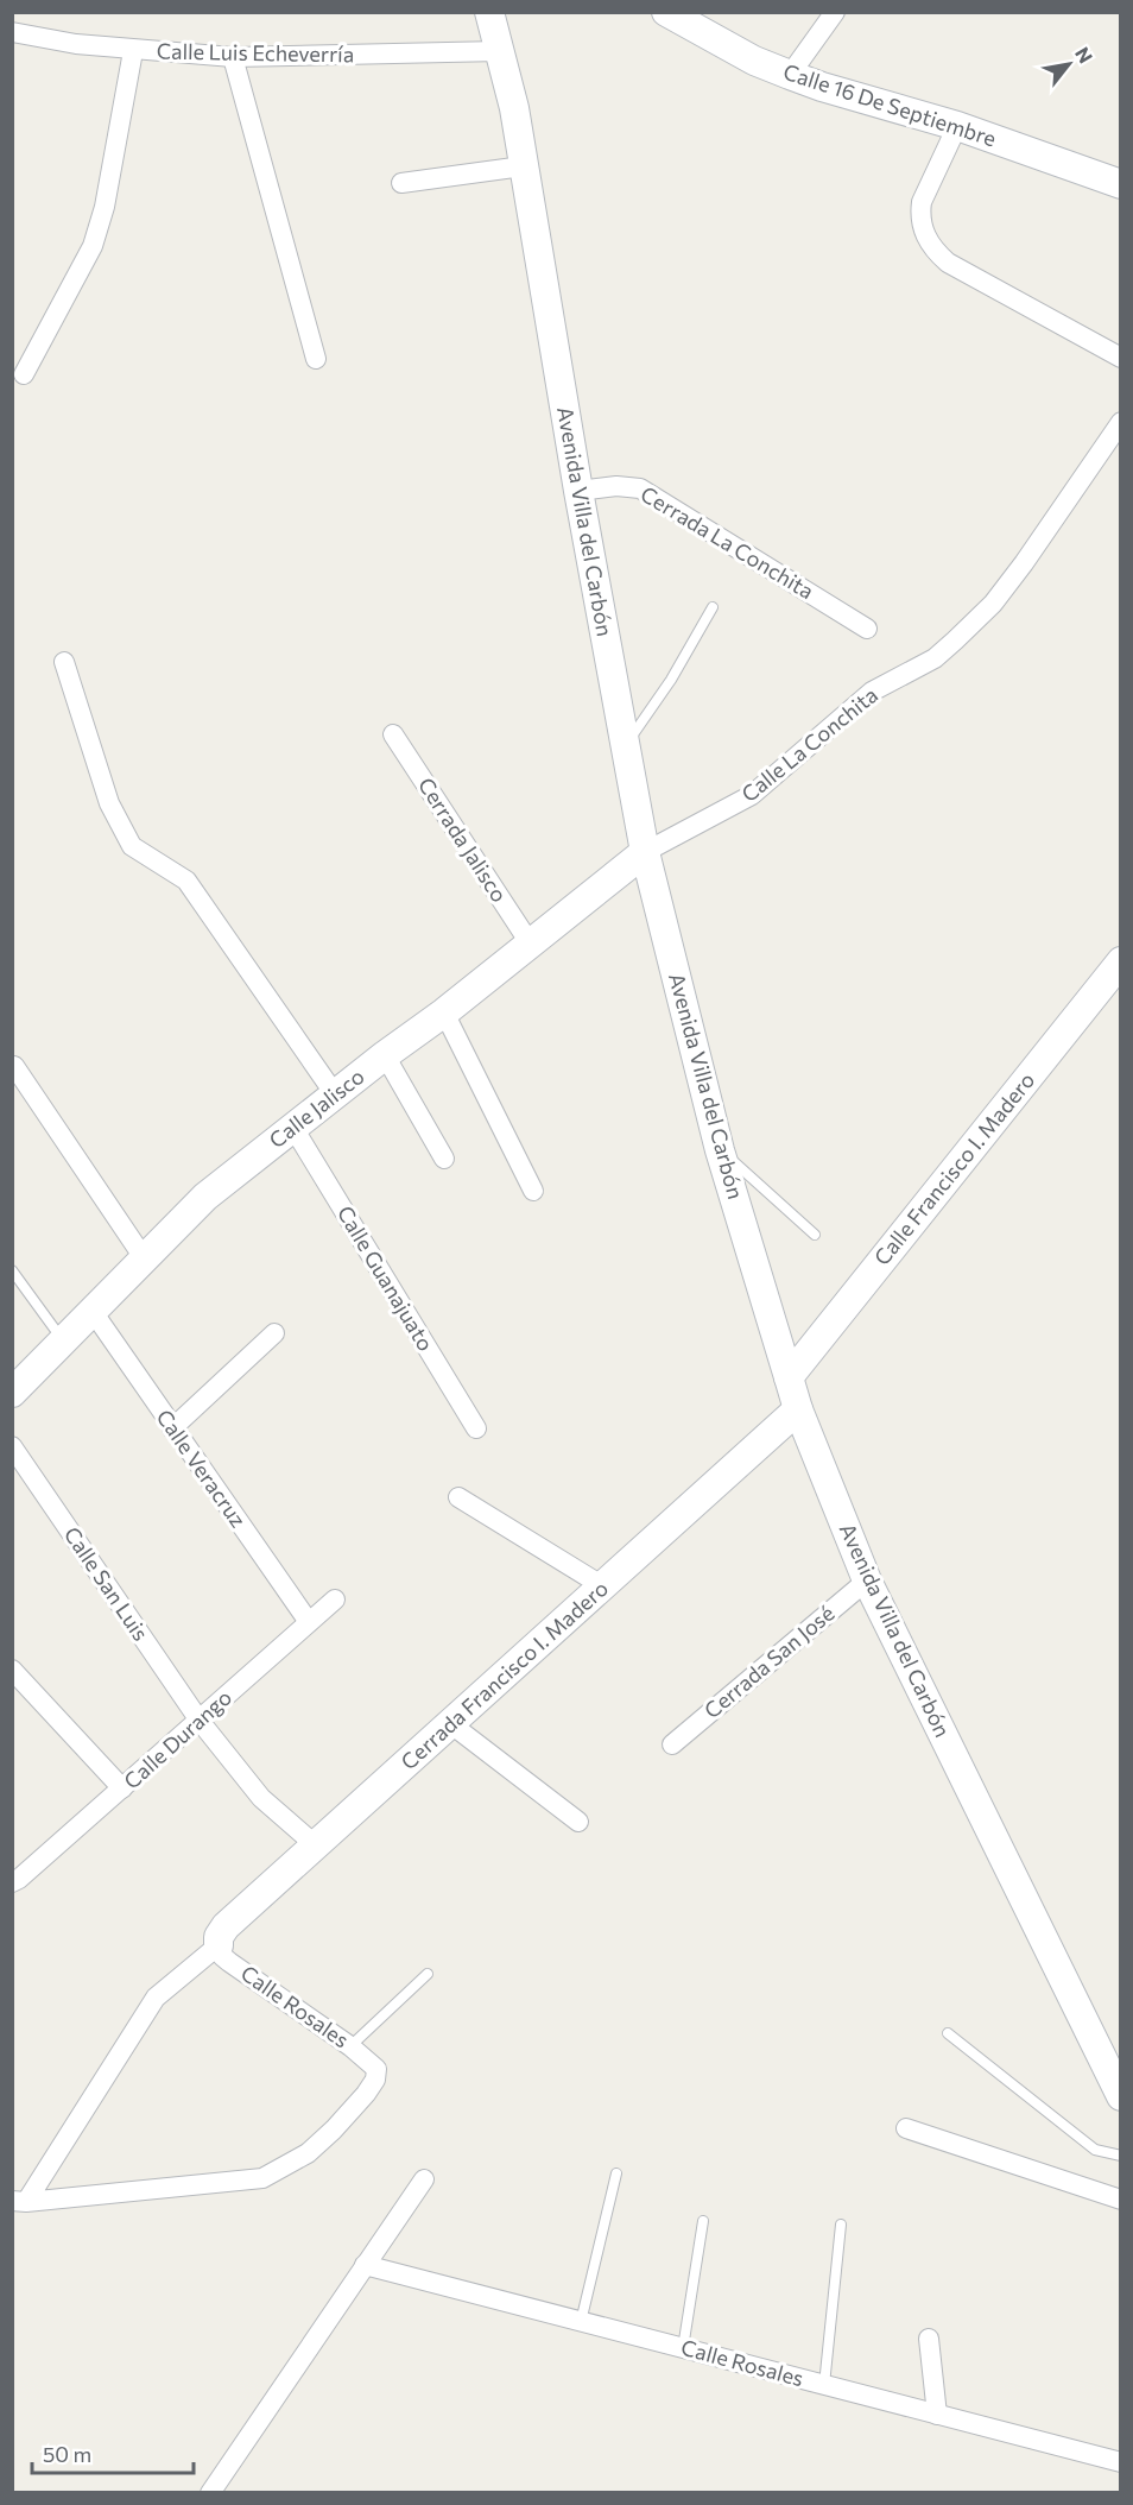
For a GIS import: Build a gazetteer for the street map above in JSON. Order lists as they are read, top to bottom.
{
  "streets": {
    "street": [
      "Calle Luis Echeverría",
      "Calle 16 De Septiembre",
      "Avenida Villa del Carbón",
      "Cerrada La Conchita",
      "Calle La Conchita",
      "Cerrada Jalisco",
      "Calle Jalisco",
      "Calle Francisco I. Madero",
      "Calle Guanajuato",
      "Calle Veracruz",
      "Calle San Luis",
      "Cerrada San José",
      "Cerrada Francisco I. Madero",
      "Calle Durango",
      "Calle Rosales"
    ]
  },
  "crossings": [
    ["Calle Luis Echeverría", "Avenida Villa del Carbón"],
    ["Avenida Villa del Carbón", "Cerrada La Conchita"],
    ["Avenida Villa del Carbón", "Calle La Conchita"],
    ["Avenida Villa del Carbón", "Calle Jalisco"],
    ["Avenida Villa del Carbón", "Calle Francisco I. Madero"],
    ["Avenida Villa del Carbón", "Cerrada San José"],
    ["Avenida Villa del Carbón", "Cerrada Francisco I. Madero"],
    ["Calle La Conchita", "Calle Jalisco"],
    ["Cerrada Jalisco", "Calle Jalisco"],
    ["Calle Jalisco", "Calle Guanajuato"],
    ["Calle Jalisco", "Calle Veracruz"],
    ["Calle Veracruz", "Calle Durango"],
    ["Calle San Luis", "Cerrada Francisco I. Madero"],
    ["Calle San Luis", "Calle Durango"],
    ["Cerrada Francisco I. Madero", "Calle Rosales"]
  ],
  "scale_bar": "50 m",
  "north": "top right"
}
